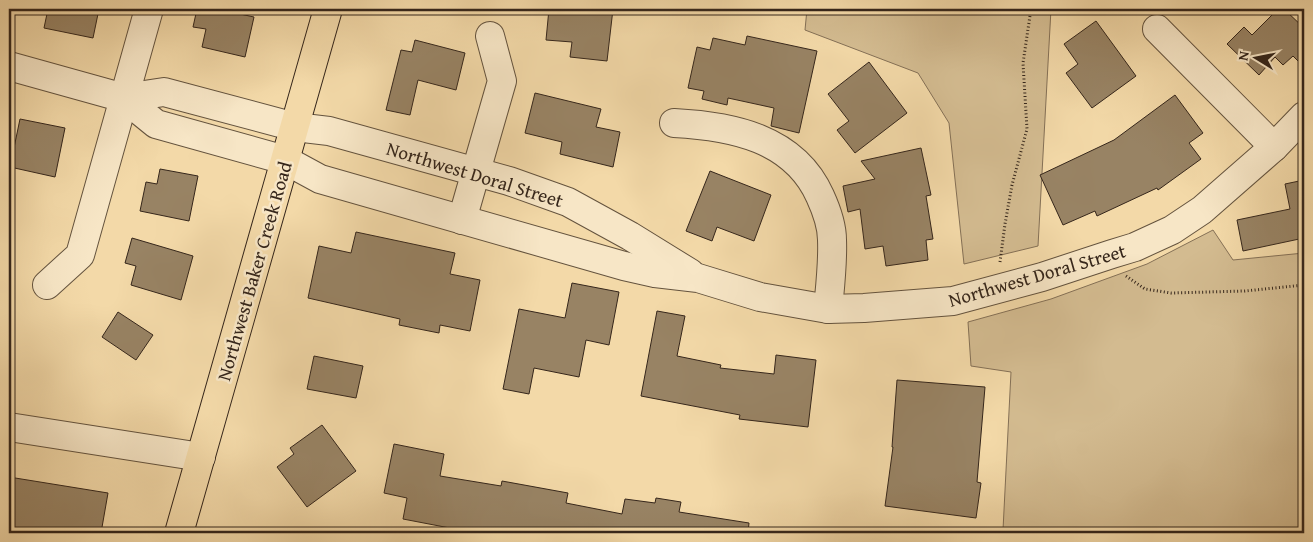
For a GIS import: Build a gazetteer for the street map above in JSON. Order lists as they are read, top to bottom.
{
  "streets": {
    "main road": ["Northwest Baker Creek Road"],
    "street": ["Northwest Doral Street"]
  },
  "crossings": [
    ["Northwest Doral Street", "Northwest Baker Creek Road"]
  ],
  "north": "left"
}
